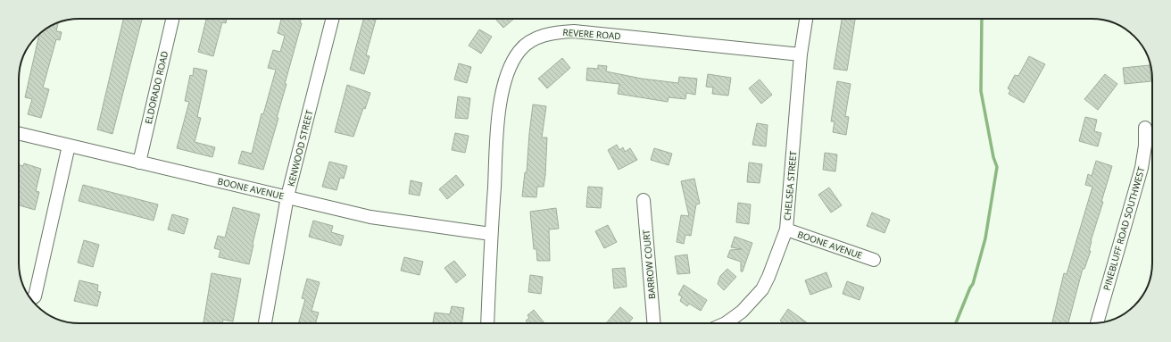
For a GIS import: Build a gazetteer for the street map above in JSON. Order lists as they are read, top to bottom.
{
  "streets": {
    "street": [
      "REVERE ROAD",
      "ELDORADO ROAD",
      "KENWOOD STREET",
      "CHELSEA STREET",
      "BOONE AVENUE",
      "PINEBLUFF ROAD SOUTHWEST",
      "BARROW COURT"
    ]
  },
  "crossings": [
    ["REVERE ROAD", "CHELSEA STREET"],
    ["REVERE ROAD", "BOONE AVENUE"],
    ["ELDORADO ROAD", "BOONE AVENUE"],
    ["KENWOOD STREET", "BOONE AVENUE"],
    ["CHELSEA STREET", "BOONE AVENUE"]
  ]
}
